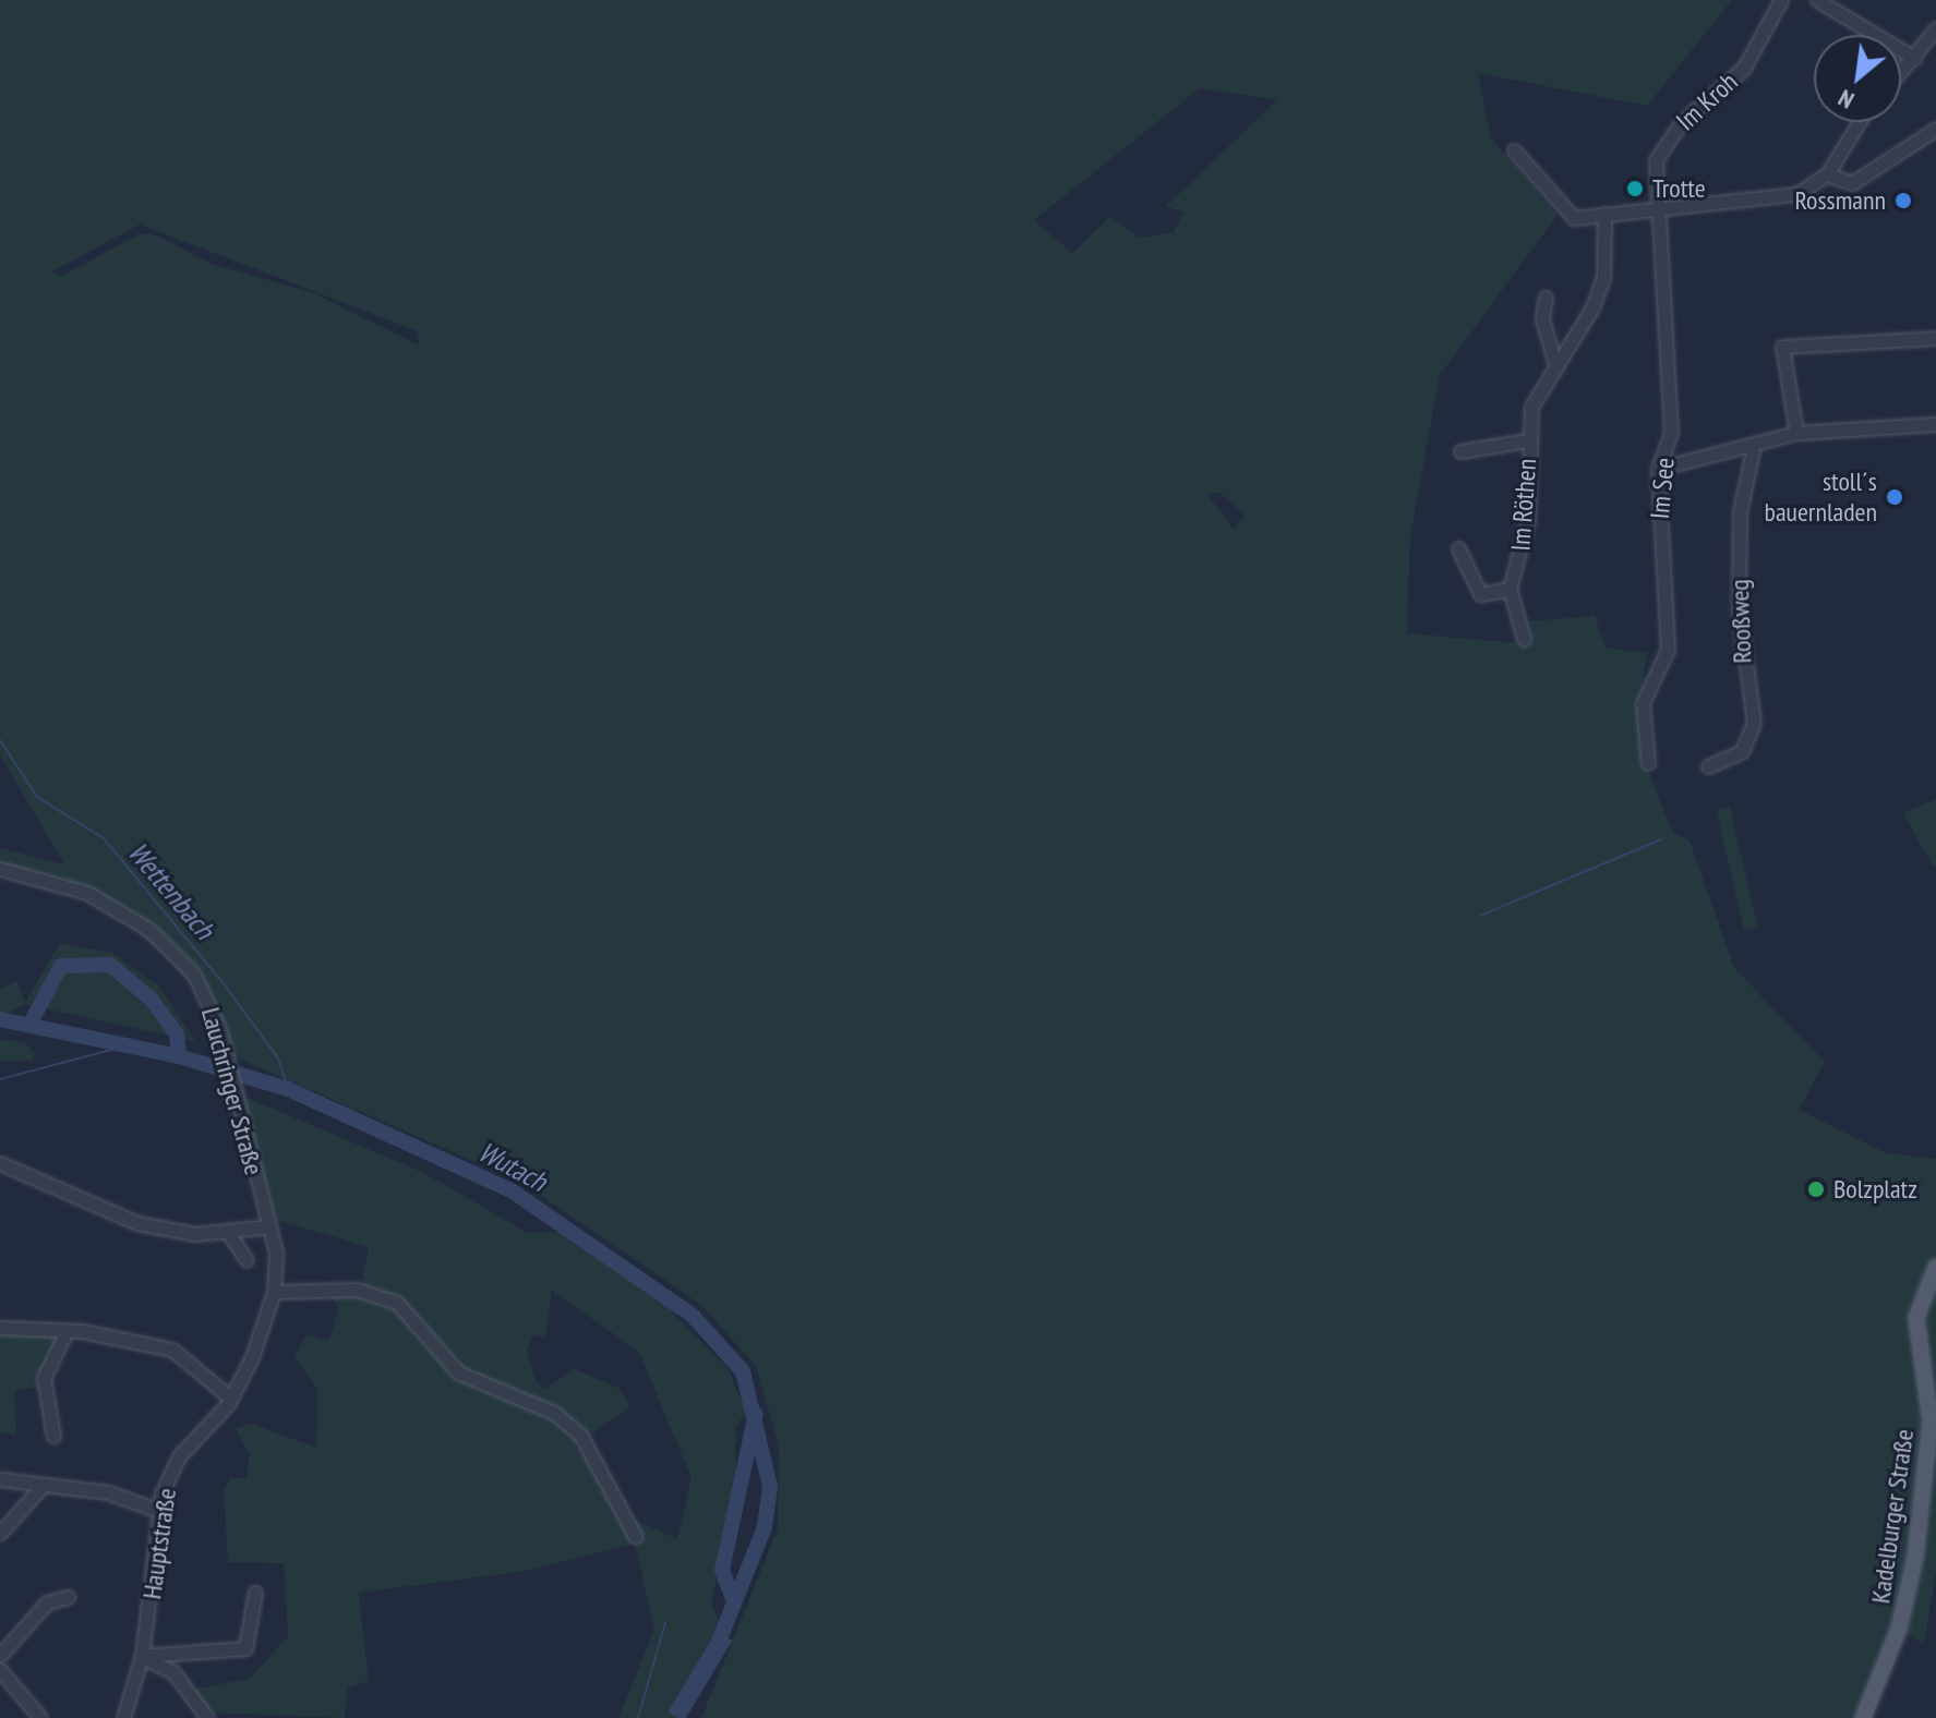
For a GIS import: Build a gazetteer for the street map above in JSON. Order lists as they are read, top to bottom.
{
  "streets": {
    "main road": ["Kadelburger Straße"],
    "street": [
      "Im Kroh",
      "Im See",
      "Im Röthen",
      "Rooßweg",
      "Lauchringer Straße",
      "Hauptstraße"
    ]
  },
  "crossings": [
    ["Im Kroh", "Im See"],
    ["Lauchringer Straße", "Hauptstraße"]
  ],
  "water": ["Wettenbach", "Wutach"],
  "places": [
    "Trotte",
    "Rossmann",
    "stoll´s bauernladen",
    "Bolzplatz"
  ],
  "north": "bottom left"
}
